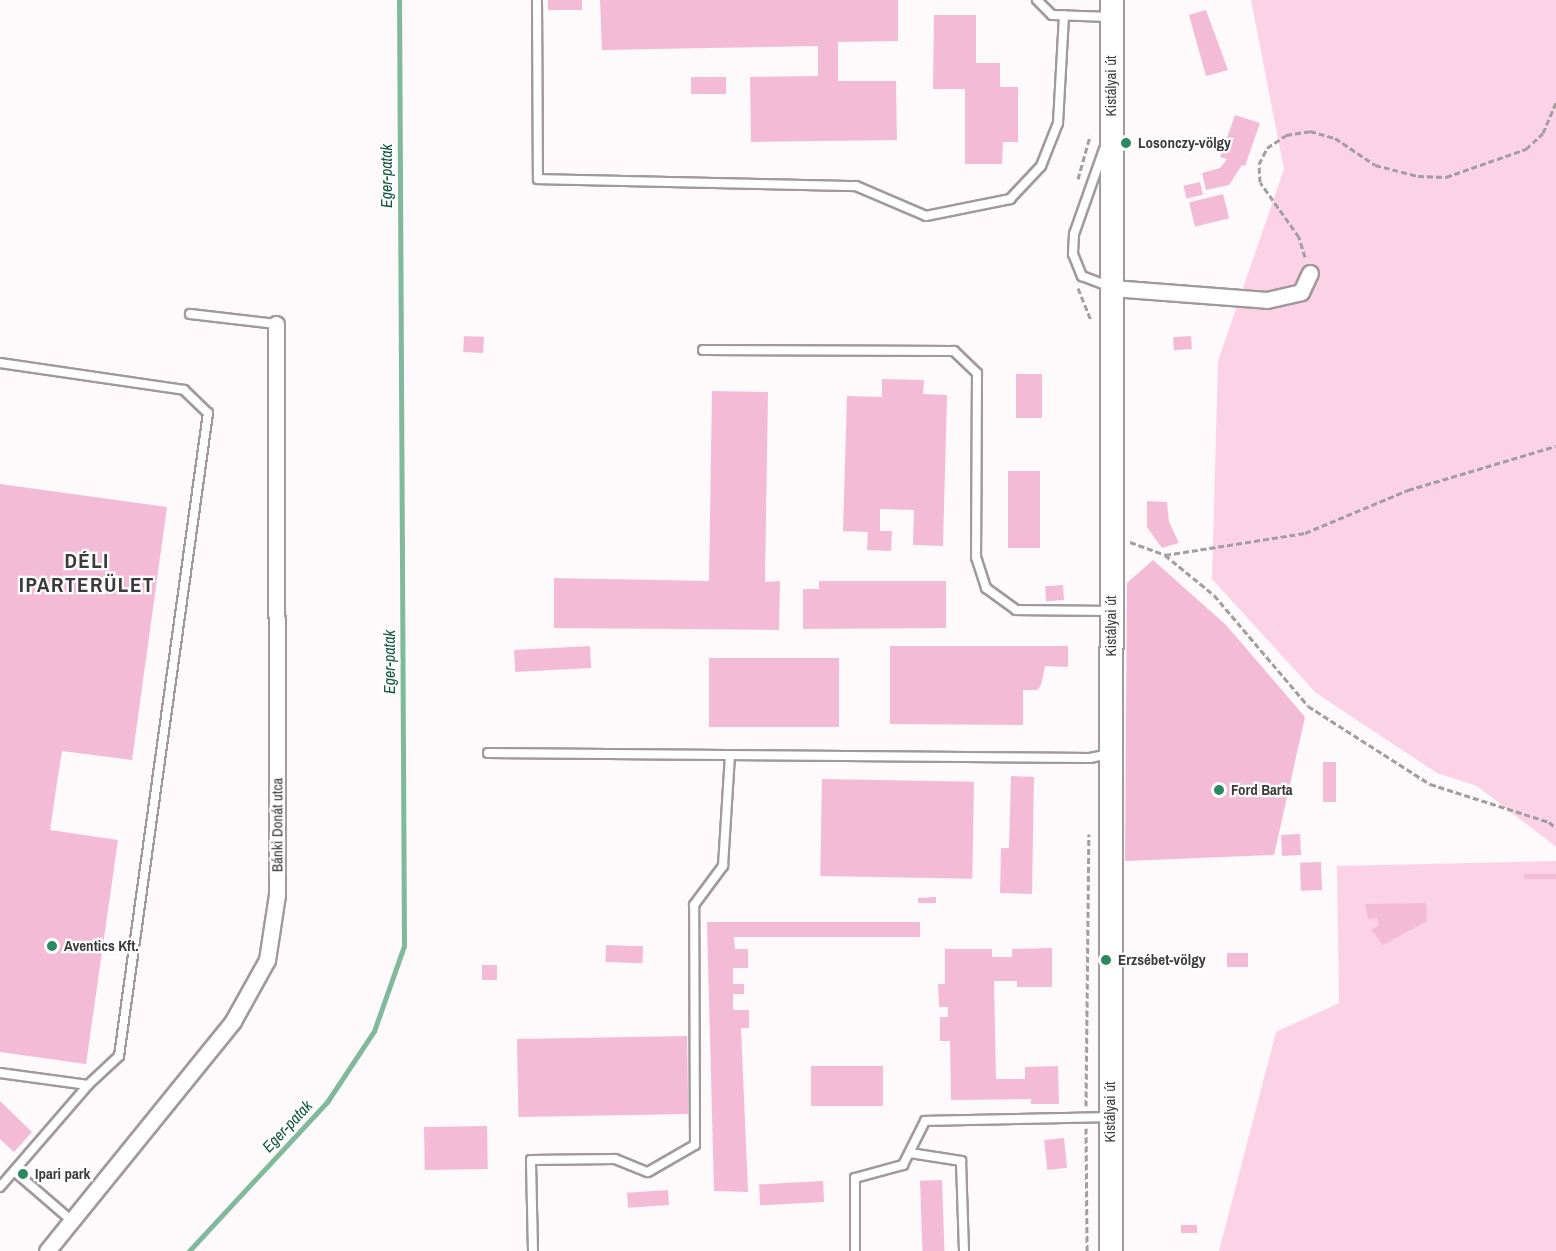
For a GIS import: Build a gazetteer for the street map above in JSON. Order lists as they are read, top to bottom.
{
  "streets": {
    "main road": ["Kistályai út"],
    "street": ["Bánki Donát utca"]
  },
  "districts": ["DÉLI IPARTERÜLET"],
  "water": ["Eger-patak"],
  "places": [
    "Losonczy-völgy",
    "Ford Barta",
    "Aventics Kft.",
    "Erzsébet-völgy",
    "Ipari park"
  ]
}
